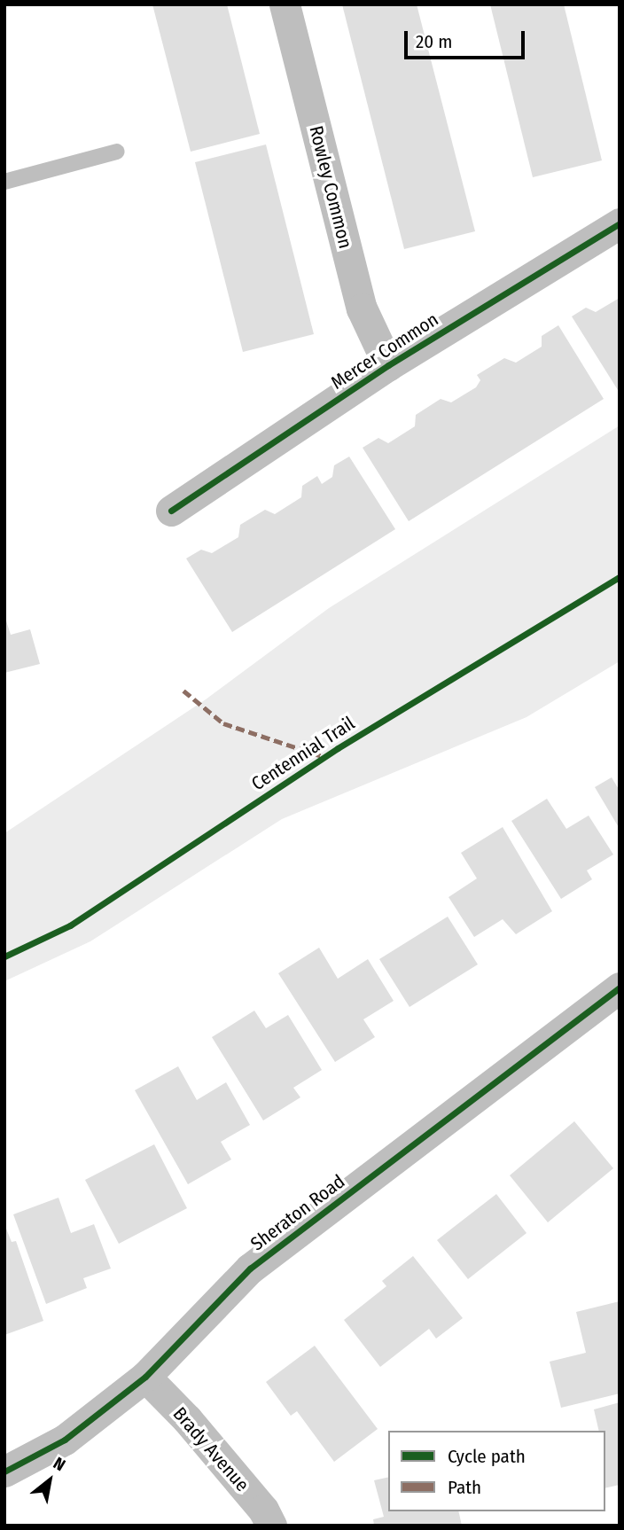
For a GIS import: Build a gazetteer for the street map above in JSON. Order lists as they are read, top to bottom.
{
  "streets": {
    "street": [
      "Rowley Common",
      "Mercer Common",
      "Sheraton Road",
      "Brady Avenue"
    ],
    "cycle path": ["Centennial Trail"]
  },
  "crossings": [
    ["Rowley Common", "Mercer Common"],
    ["Sheraton Road", "Brady Avenue"]
  ],
  "legend": ["Cycle path", "Path"],
  "scale_bar": "20 m",
  "north": "top right"
}
